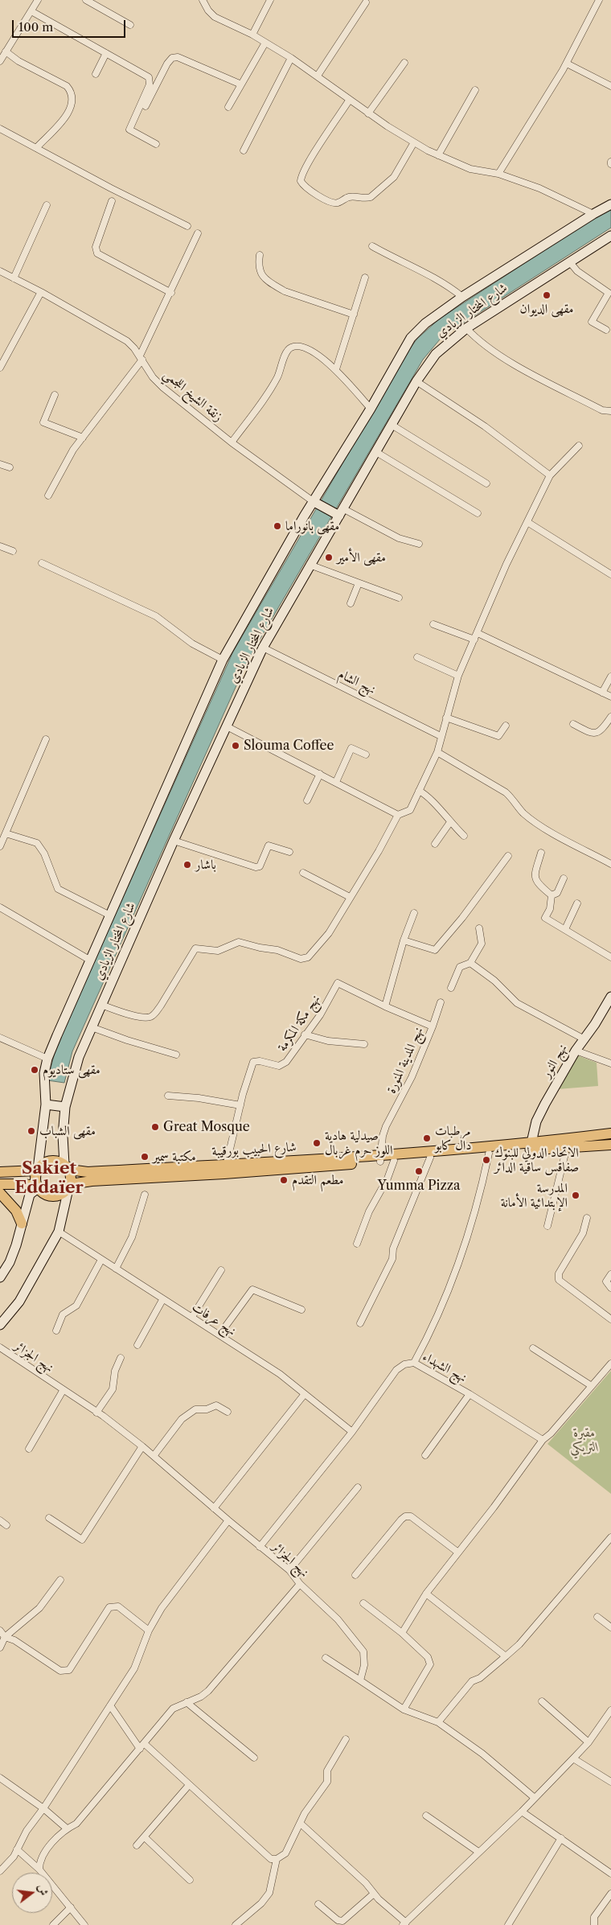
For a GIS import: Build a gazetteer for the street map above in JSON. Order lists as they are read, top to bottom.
{
  "streets": {
    "main road": ["شارع المختار الزيادي", "نهج النور", "شارع الحبيب بورقيبة"],
    "street": [
      "زنقة الشيخ اللجمي",
      "نهج الشام",
      "نهج مكة المكرمة",
      "نهج المدينة المنورة",
      "نهج عرفات",
      "نهج الجزائر",
      "نهج الشهداء"
    ]
  },
  "crossings": [
    ["شارع المختار الزيادي", "نهج الشام"],
    ["شارع المختار الزيادي", "شارع الحبيب بورقيبة"],
    ["نهج مكة المكرمة", "نهج المدينة المنورة"],
    ["نهج مكة المكرمة", "شارع الحبيب بورقيبة"],
    ["نهج المدينة المنورة", "شارع الحبيب بورقيبة"],
    ["نهج النور", "شارع الحبيب بورقيبة"],
    ["نهج عرفات", "نهج الشهداء"],
    ["نهج الجزائر", "نهج الشهداء"]
  ],
  "districts": ["Sakiet Eddaïer"],
  "parks": ["مقبرة التريكي"],
  "places": [
    "مقهى الديوان",
    "مقهى بانوراما",
    "مقهى الأمير",
    "Slouma Coffee",
    "باشار",
    "مقهى ستاديوم",
    "Great Mosque",
    "مقهى الشباب",
    "مرطبات دال كابو",
    "صيدلية هادية اللوز حرم غربال",
    "مكتبة سمير",
    "الاتحاد الدولي للبنوك صفاقس ساقية الدائر",
    "Yumma Pizza",
    "مطعم التقدم",
    "المدرسة الإبتدائية الأمانة"
  ],
  "scale_bar": "100 m",
  "north": "right"
}
